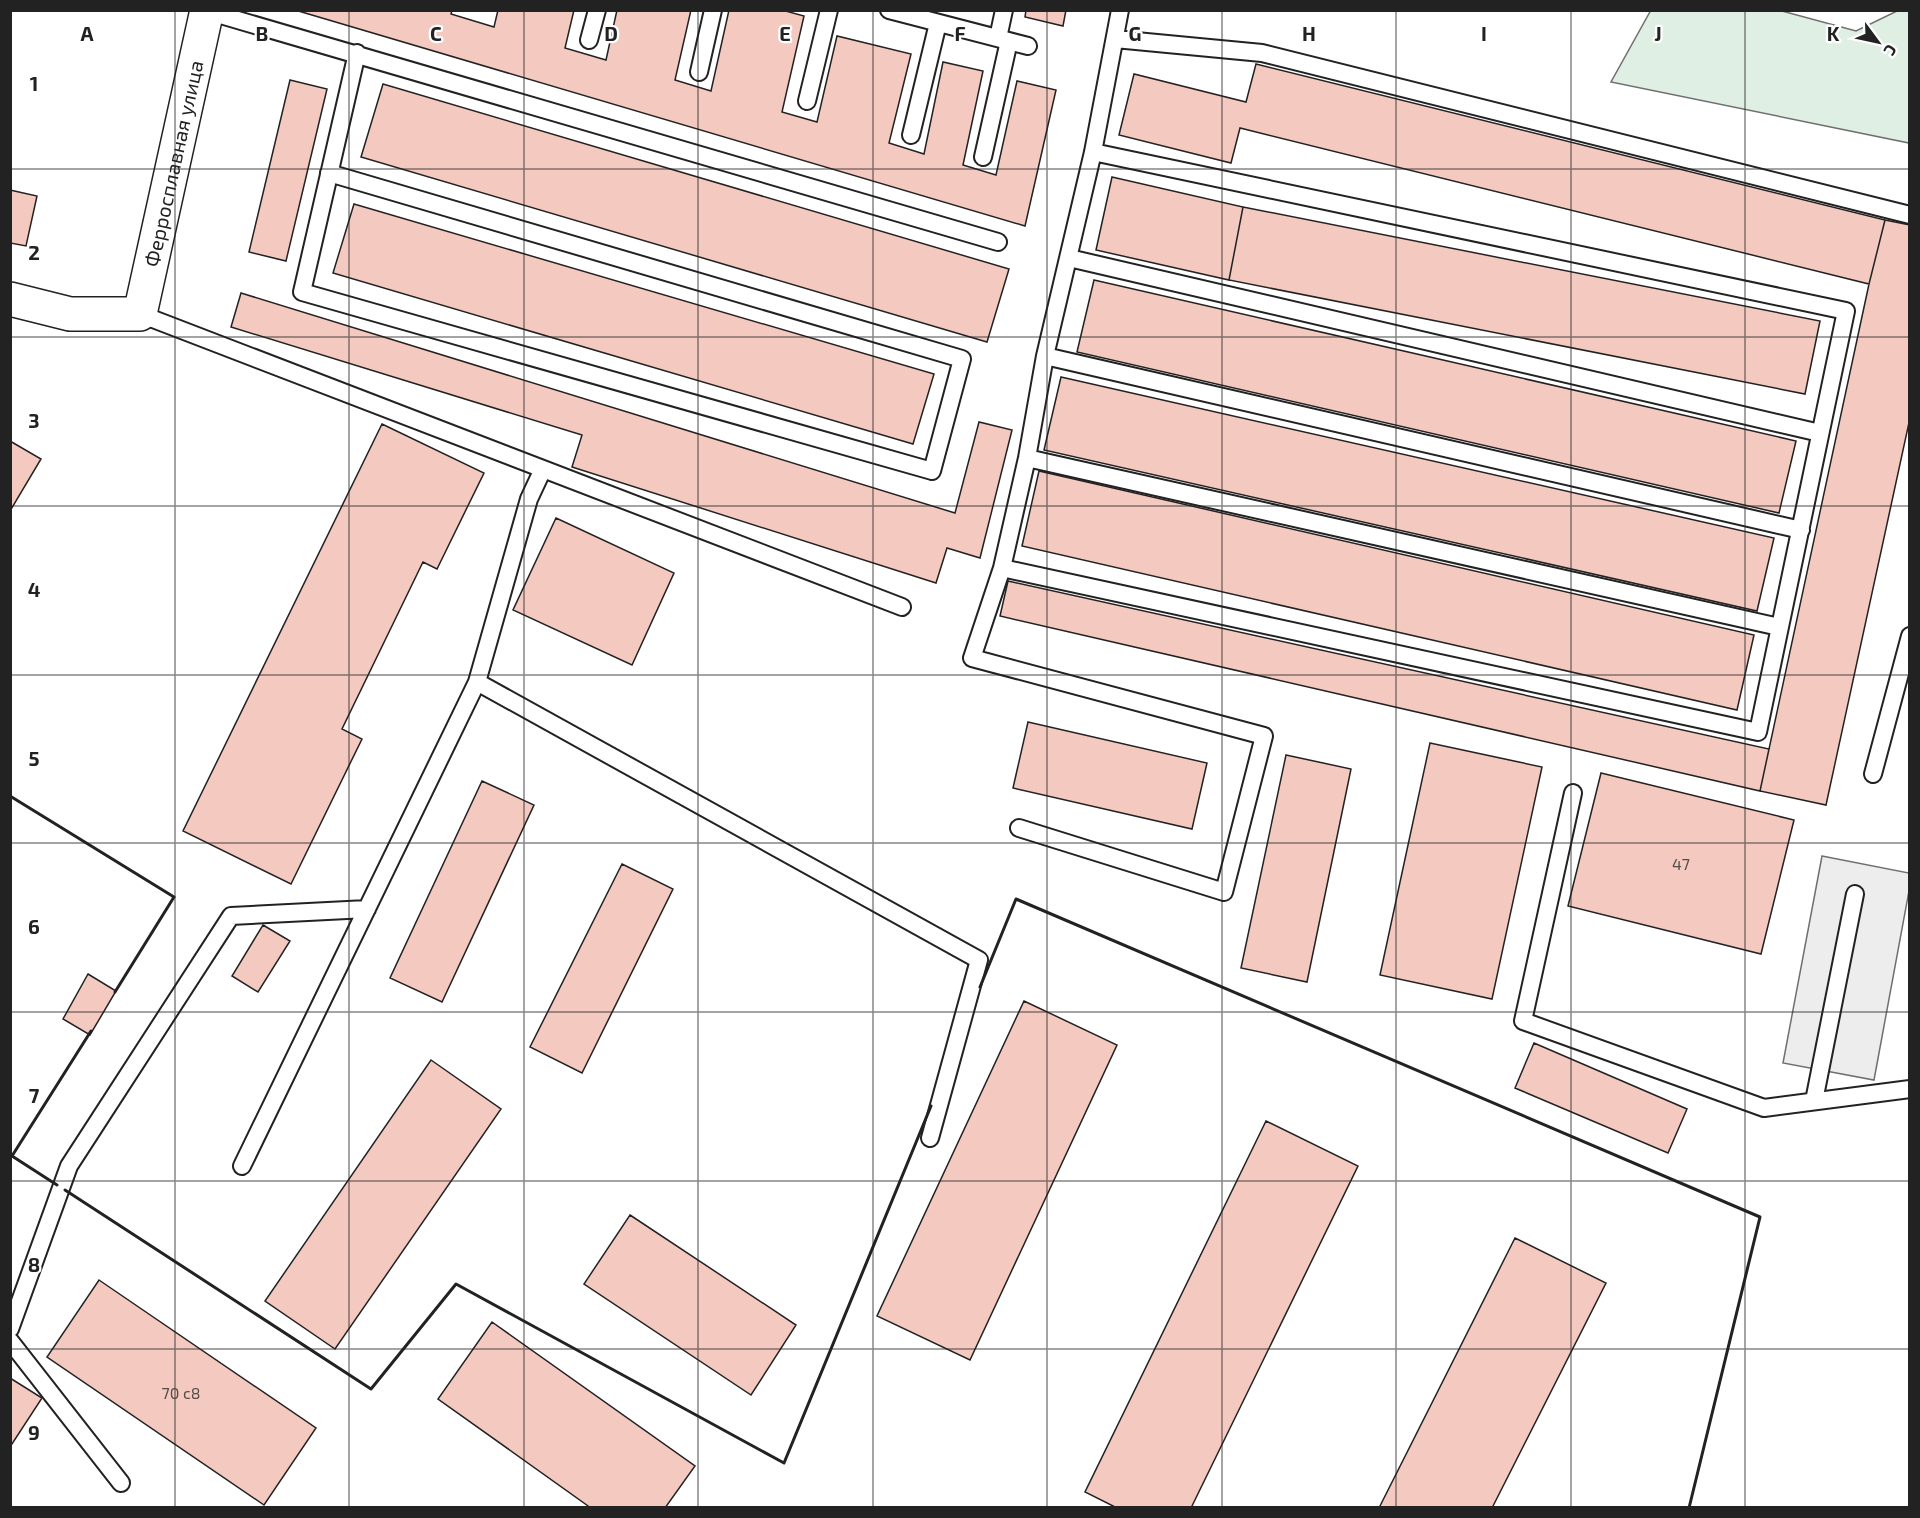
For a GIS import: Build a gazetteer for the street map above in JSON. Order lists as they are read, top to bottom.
{
  "streets": {
    "street": ["Ферросплавная улица"]
  },
  "house_numbers": ["47", "70 с8"],
  "north": "bottom right",
  "grid": {
    "columns": [
      "A",
      "B",
      "C",
      "D",
      "E",
      "F",
      "G",
      "H",
      "I",
      "J",
      "K"
    ],
    "rows": [
      "1",
      "2",
      "3",
      "4",
      "5",
      "6",
      "7",
      "8",
      "9"
    ]
  }
}
